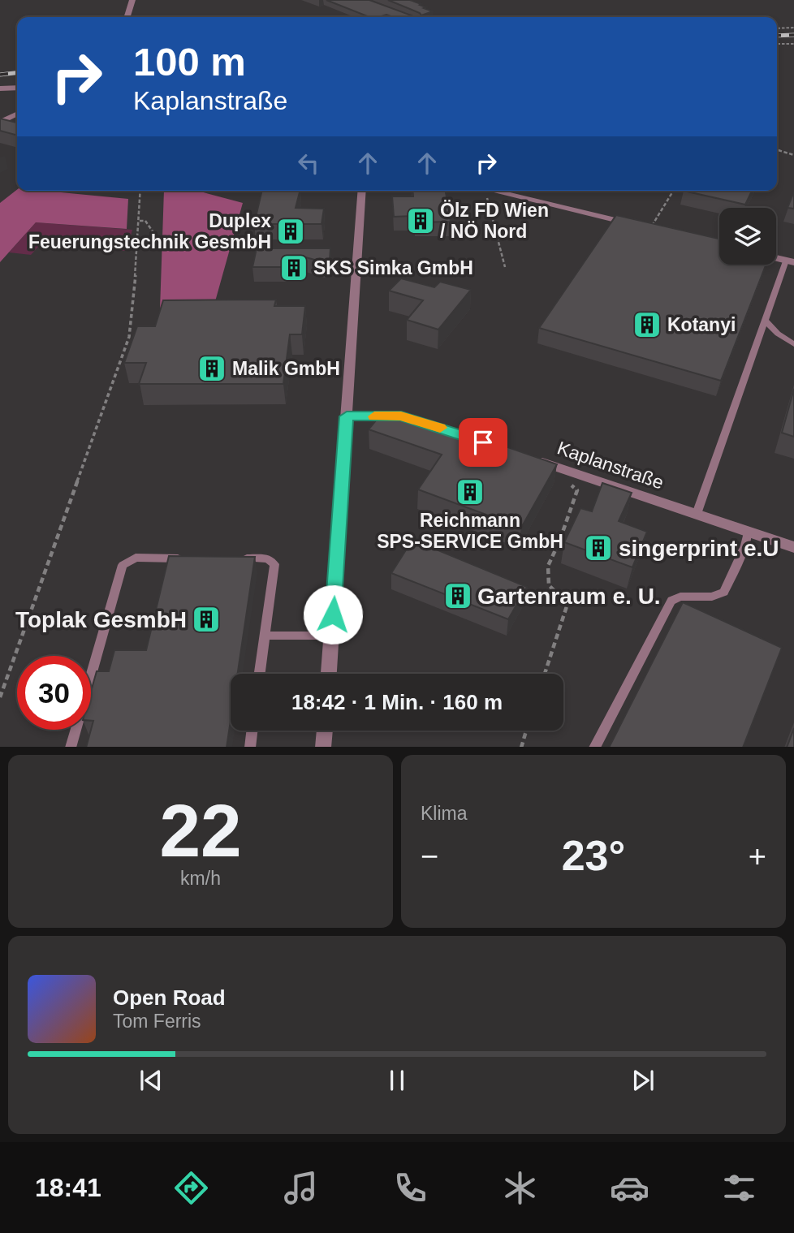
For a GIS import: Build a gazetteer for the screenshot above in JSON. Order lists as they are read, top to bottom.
{
  "streets": {
    "street": ["Kaplanstraße"]
  },
  "places": {
    "building": [
      "Ölz FD Wien / NÖ Nord",
      "Duplex Feuerungstechnik GesmbH",
      "SKS Simka GmbH",
      "Kotanyi",
      "Malik GmbH",
      "Reichmann SPS-SERVICE GmbH",
      "singerprint e.U",
      "Gartenraum e. U.",
      "Toplak GesmbH"
    ]
  },
  "page": {
    "turn": ["100 m", "Kaplanstraße"],
    "limit": "30",
    "trip": "18:42 · 1 Min. · 160 m",
    "tile": [
      ["22", "km/h"],
      "Klima"
    ],
    "heat": ["−", "23°", "+"],
    "song": ["Open Road", "Tom Ferris"],
    "tabs": "18:41"
  }
}
